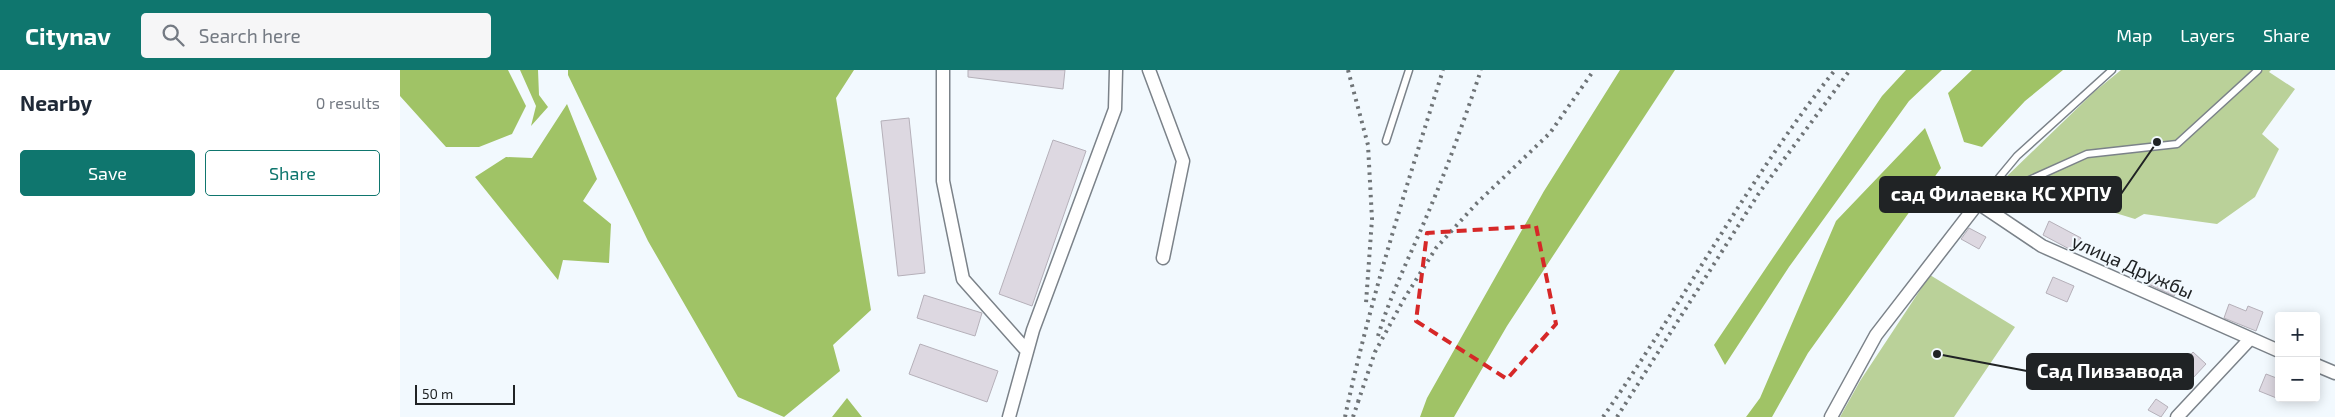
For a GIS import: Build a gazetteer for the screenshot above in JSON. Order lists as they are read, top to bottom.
{
  "streets": {
    "street": ["улица Дружбы"]
  },
  "places": ["сад Филаевка КС ХРПУ", "Сад Пивзавода"],
  "scale_bar": "50 m",
  "page": {
    "header": "Citynav",
    "search": "Search here",
    "nav": ["Map", "Layers", "Share"],
    "heading": ["Nearby", "0 results"],
    "buttons": ["Save", "Share"],
    "map_buttons": ["+", "−"],
    "scale": "50 m"
  }
}
